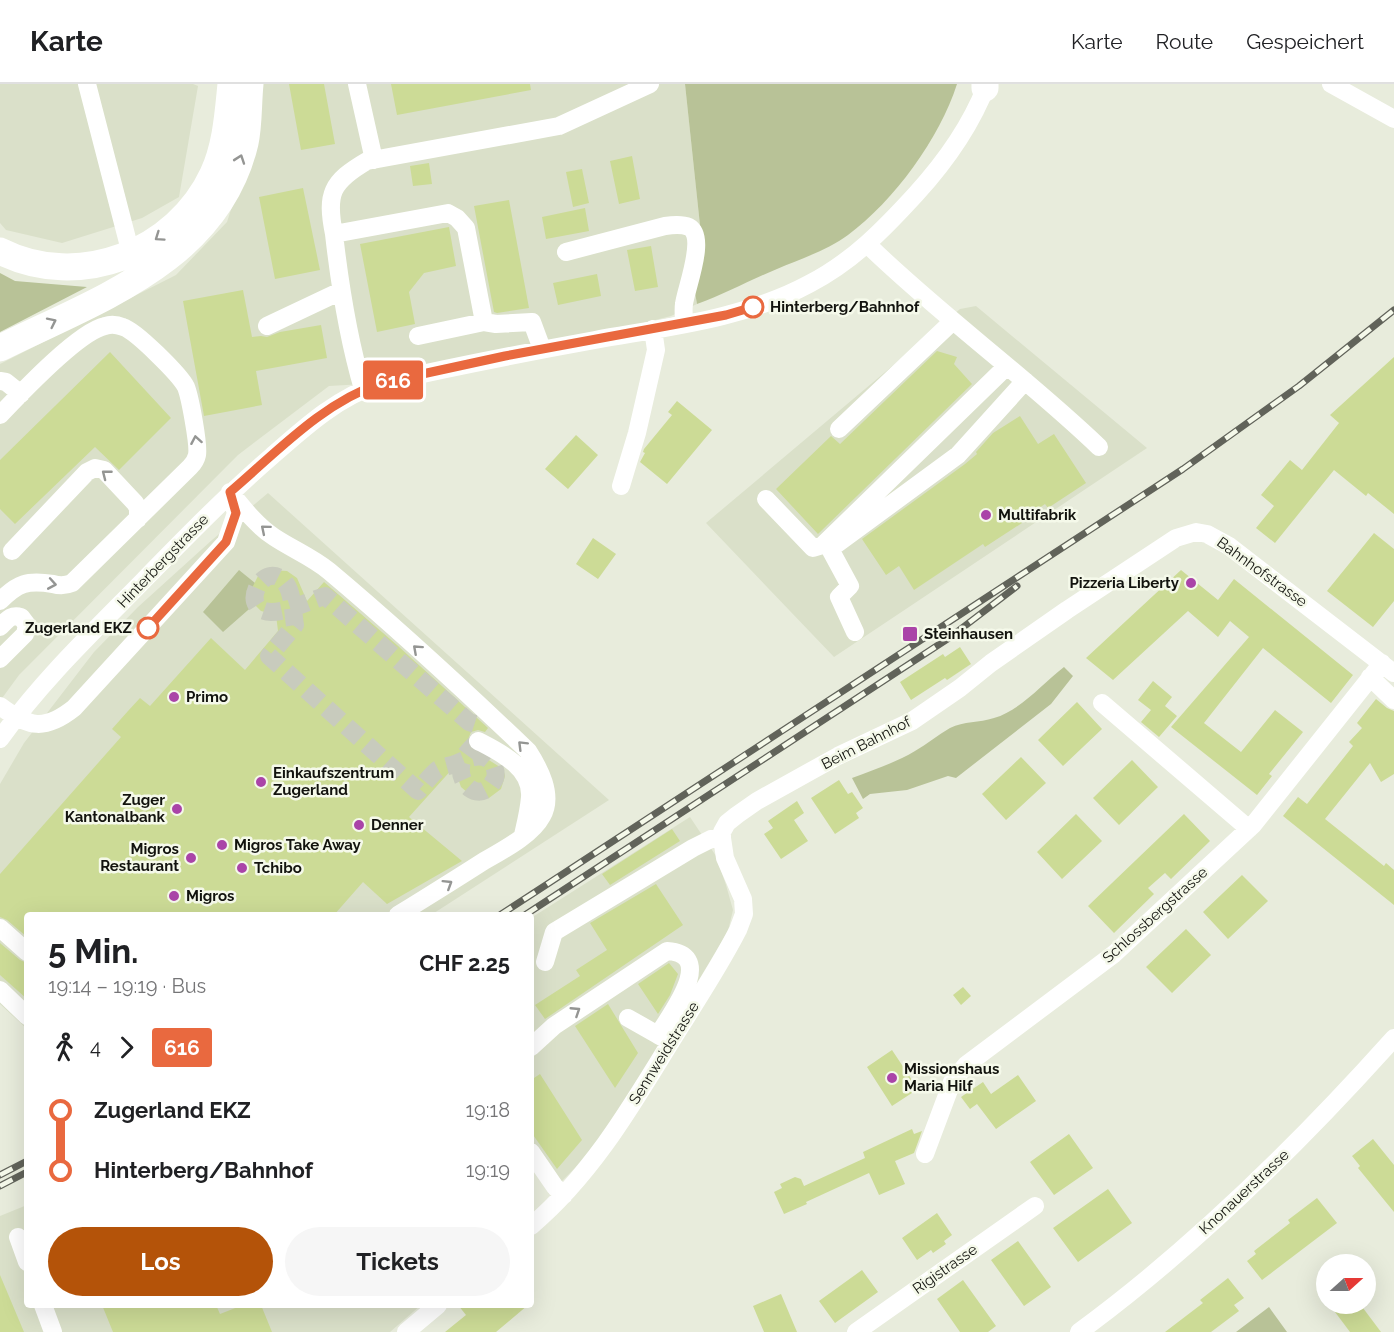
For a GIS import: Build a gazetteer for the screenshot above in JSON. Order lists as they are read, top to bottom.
{
  "streets": {
    "street": [
      "Hinterbergstrasse",
      "Bahnhofstrasse",
      "Beim Bahnhof",
      "Schlossbergstrasse",
      "Sennweidstrasse",
      "Knonauerstrasse",
      "Rigistrasse"
    ]
  },
  "crossings": [
    ["Bahnhofstrasse", "Beim Bahnhof"],
    ["Bahnhofstrasse", "Schlossbergstrasse"],
    ["Beim Bahnhof", "Sennweidstrasse"]
  ],
  "places": {
    "other": [
      "Hinterberg/Bahnhof",
      "Multifabrik",
      "Pizzeria Liberty",
      "Zugerland EKZ",
      "Primo",
      "Einkaufszentrum Zugerland",
      "Zuger Kantonalbank",
      "Denner",
      "Migros Take Away",
      "Migros Restaurant",
      "Tchibo",
      "Migros",
      "Missionshaus Maria Hilf"
    ],
    "transit": ["Steinhausen"]
  },
  "lines": ["bus line 616"],
  "north": "right",
  "page": {
    "header": "Karte",
    "nav": ["Karte", "Route", "Gespeichert"],
    "on_map": "616",
    "heading": ["5 Min.", "19:14 – 19:19 · Bus", "CHF 2.25"],
    "legs": ["4", "616"],
    "list": [
      {
        "name": "Zugerland EKZ",
        "value": "19:18"
      },
      {
        "name": "Hinterberg/Bahnhof",
        "value": "19:19"
      }
    ],
    "buttons": ["Los", "Tickets"]
  }
}
